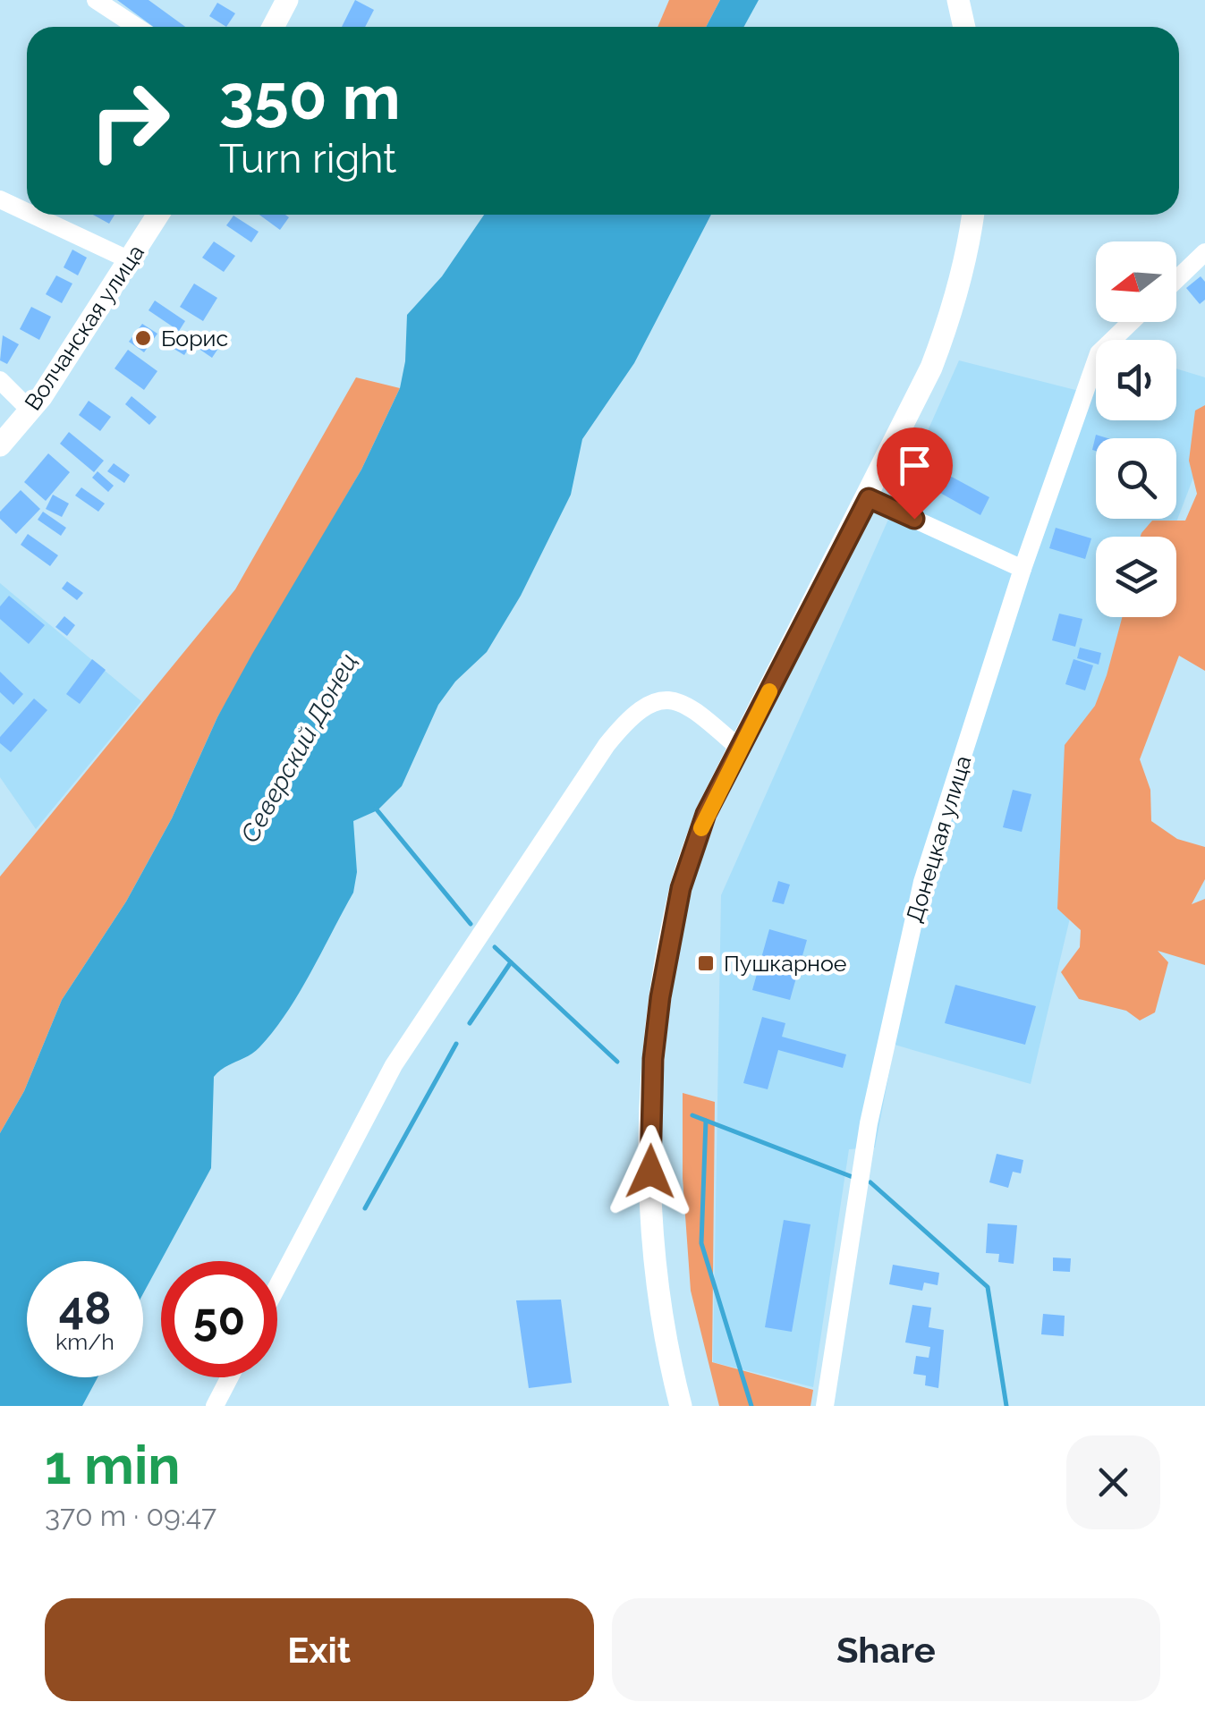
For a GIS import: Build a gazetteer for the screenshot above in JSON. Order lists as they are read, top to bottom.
{
  "streets": {
    "main road": ["Волчанская улица"],
    "street": ["Донецкая улица"]
  },
  "water": ["Северский Донец"],
  "places": {
    "other": ["Борис"],
    "transit": ["Пушкарное"]
  },
  "north": "left",
  "page": {
    "turn": ["350 m", "Turn right"],
    "speed": "48 km/h",
    "limit": "50",
    "heading": ["1 min", "370 m · 09:47"],
    "buttons": ["Exit", "Share"]
  }
}
